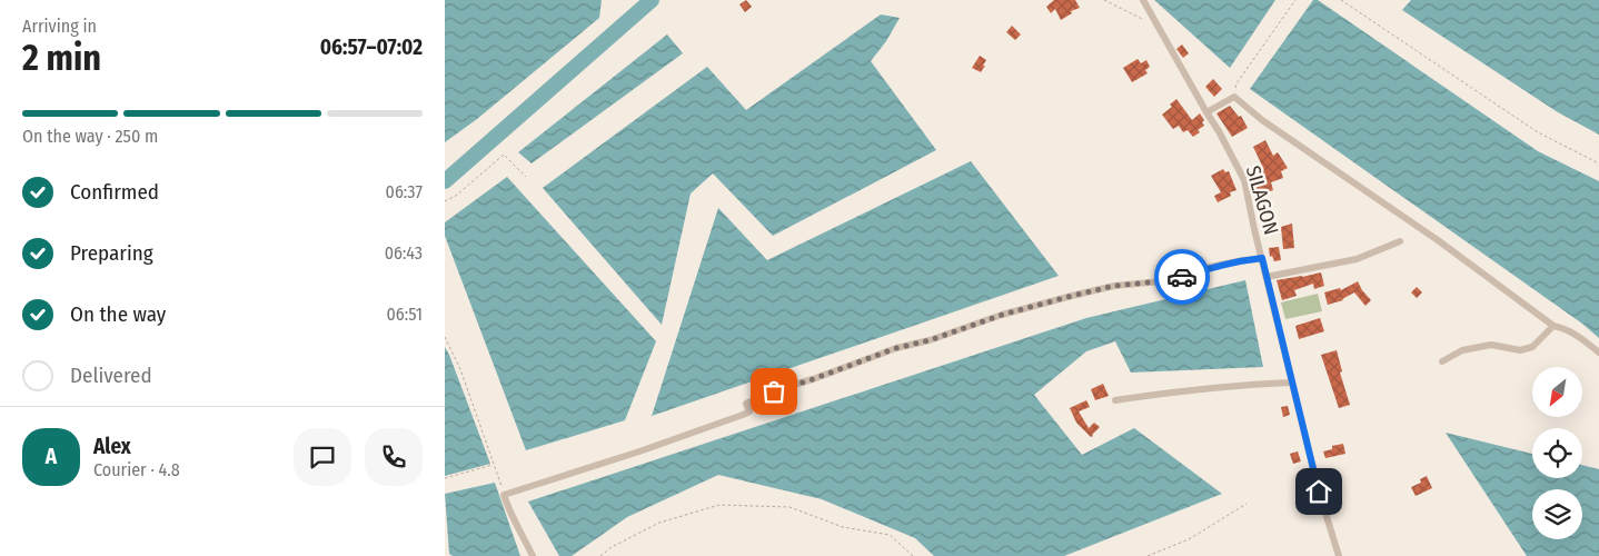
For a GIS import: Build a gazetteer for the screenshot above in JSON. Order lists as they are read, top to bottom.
{
  "streets": {
    "street": ["SILAGON"]
  },
  "north": "bottom left",
  "page": {
    "heading": ["2 min", "Arriving in", "06:57–07:02"],
    "panel": ["Alex", "Courier · 4.8"],
    "bar": "On the way · 250 m",
    "list": [
      ["Confirmed", "06:37"],
      ["Preparing", "06:43"],
      ["On the way", "06:51"],
      "Delivered"
    ],
    "round": "A"
  }
}
